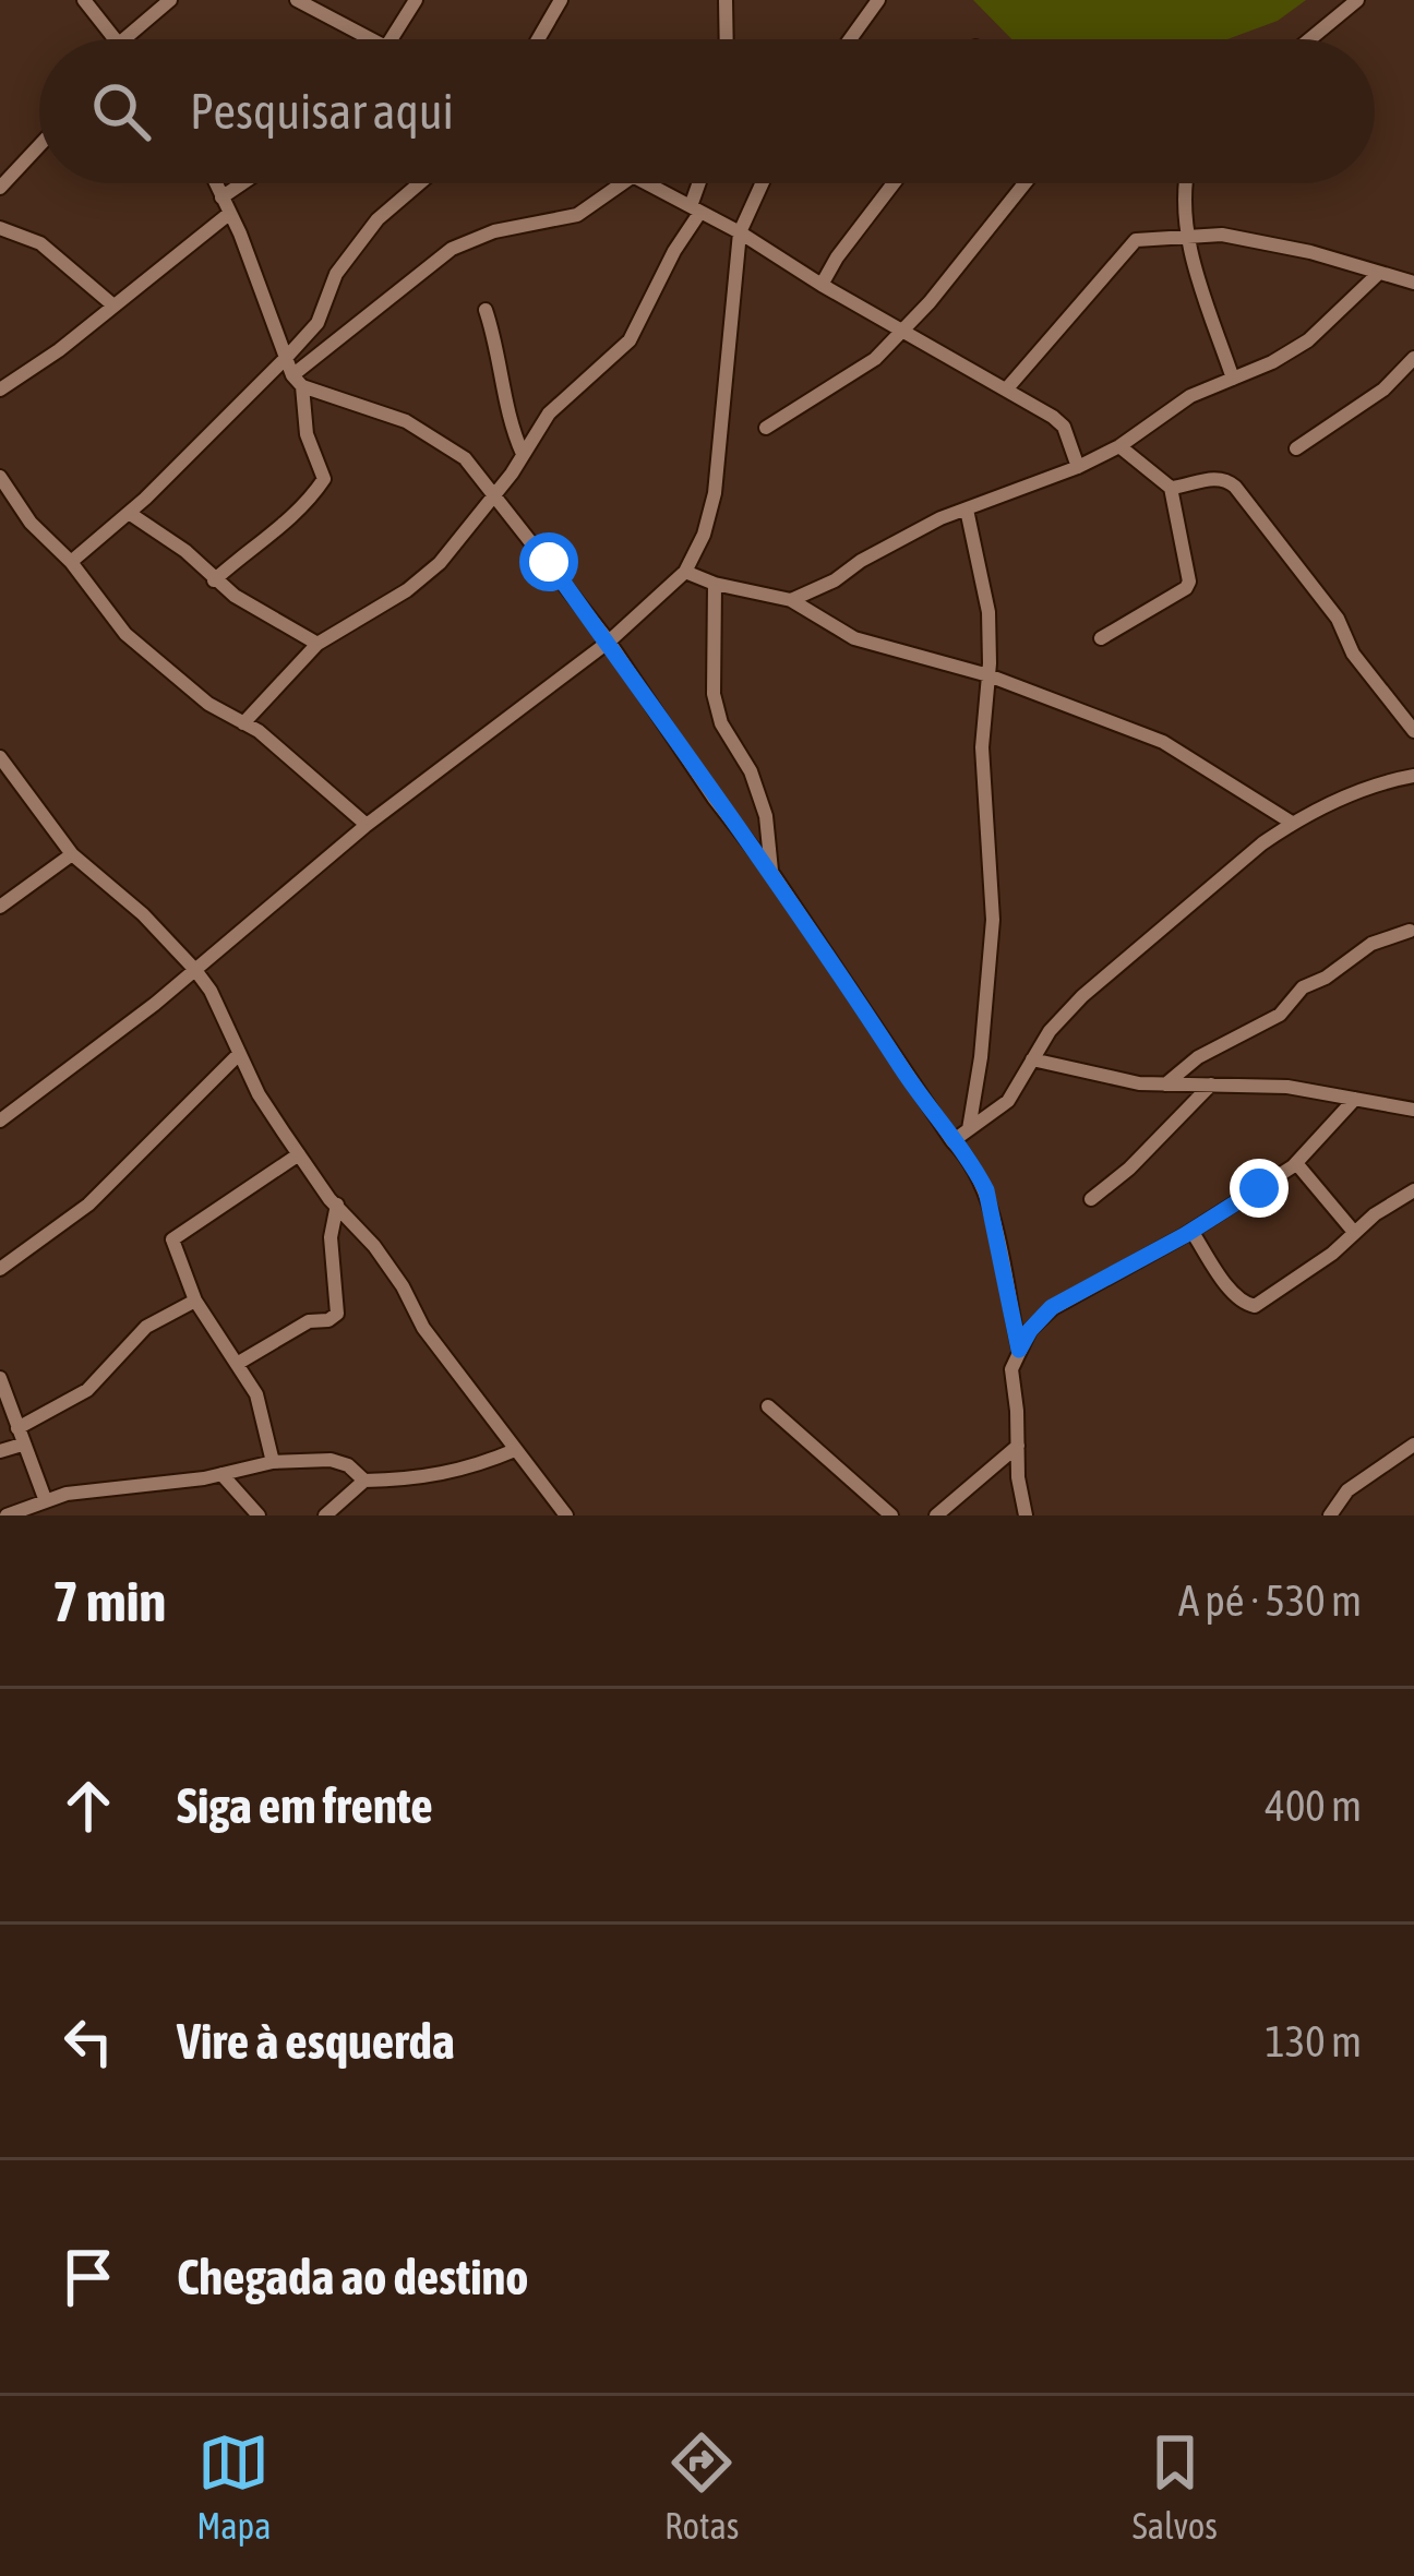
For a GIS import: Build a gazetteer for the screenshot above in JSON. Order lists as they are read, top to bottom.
{
  "page": {
    "search": "Pesquisar aqui",
    "heading": ["7 min", "A pé · 530 m"],
    "list": [
      ["Siga em frente", "400 m"],
      ["Vire à esquerda", "130 m"],
      "Chegada ao destino"
    ],
    "nav": ["Mapa", "Rotas", "Salvos"]
  }
}
